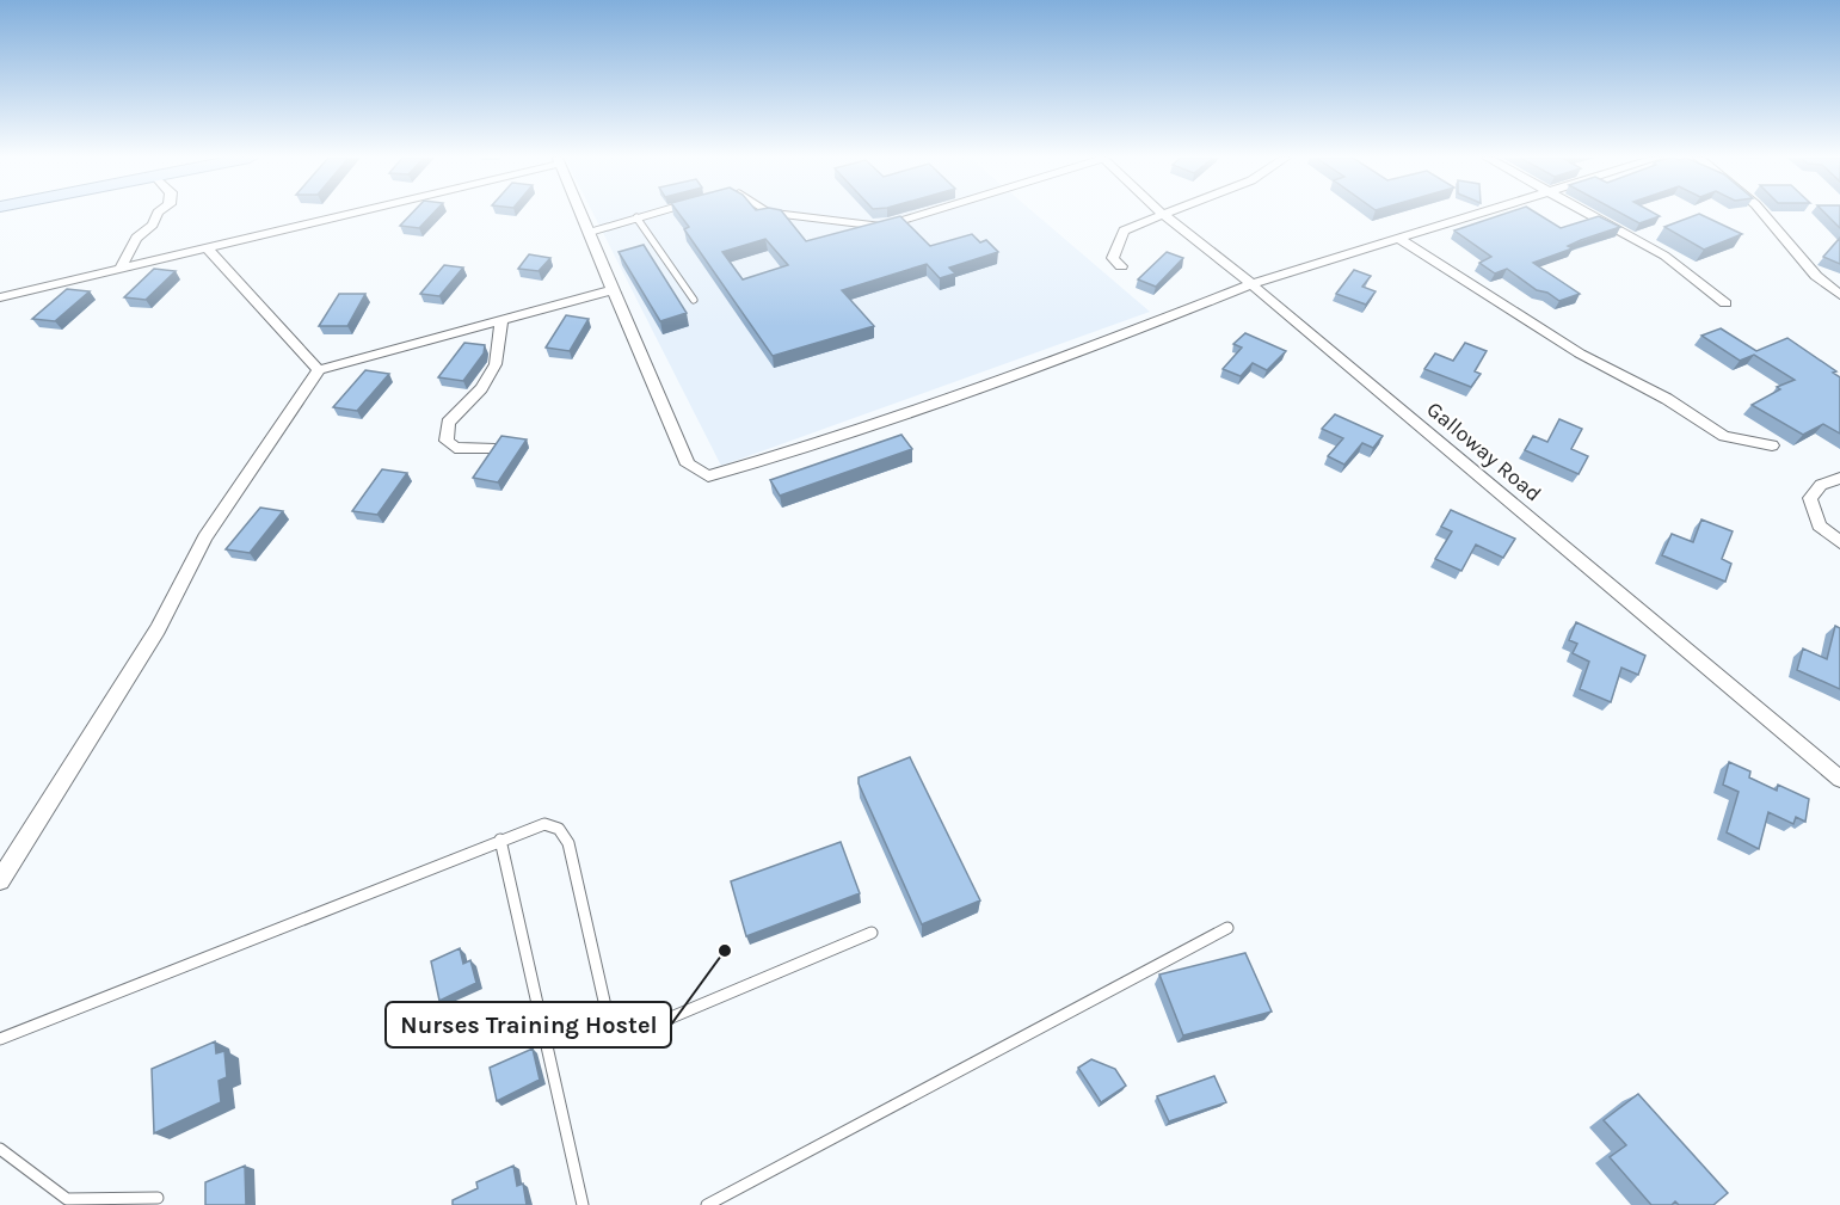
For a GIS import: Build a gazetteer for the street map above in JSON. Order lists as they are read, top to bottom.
{
  "streets": {
    "street": ["Galloway Road"]
  },
  "places": ["Nurses Training Hostel"]
}
